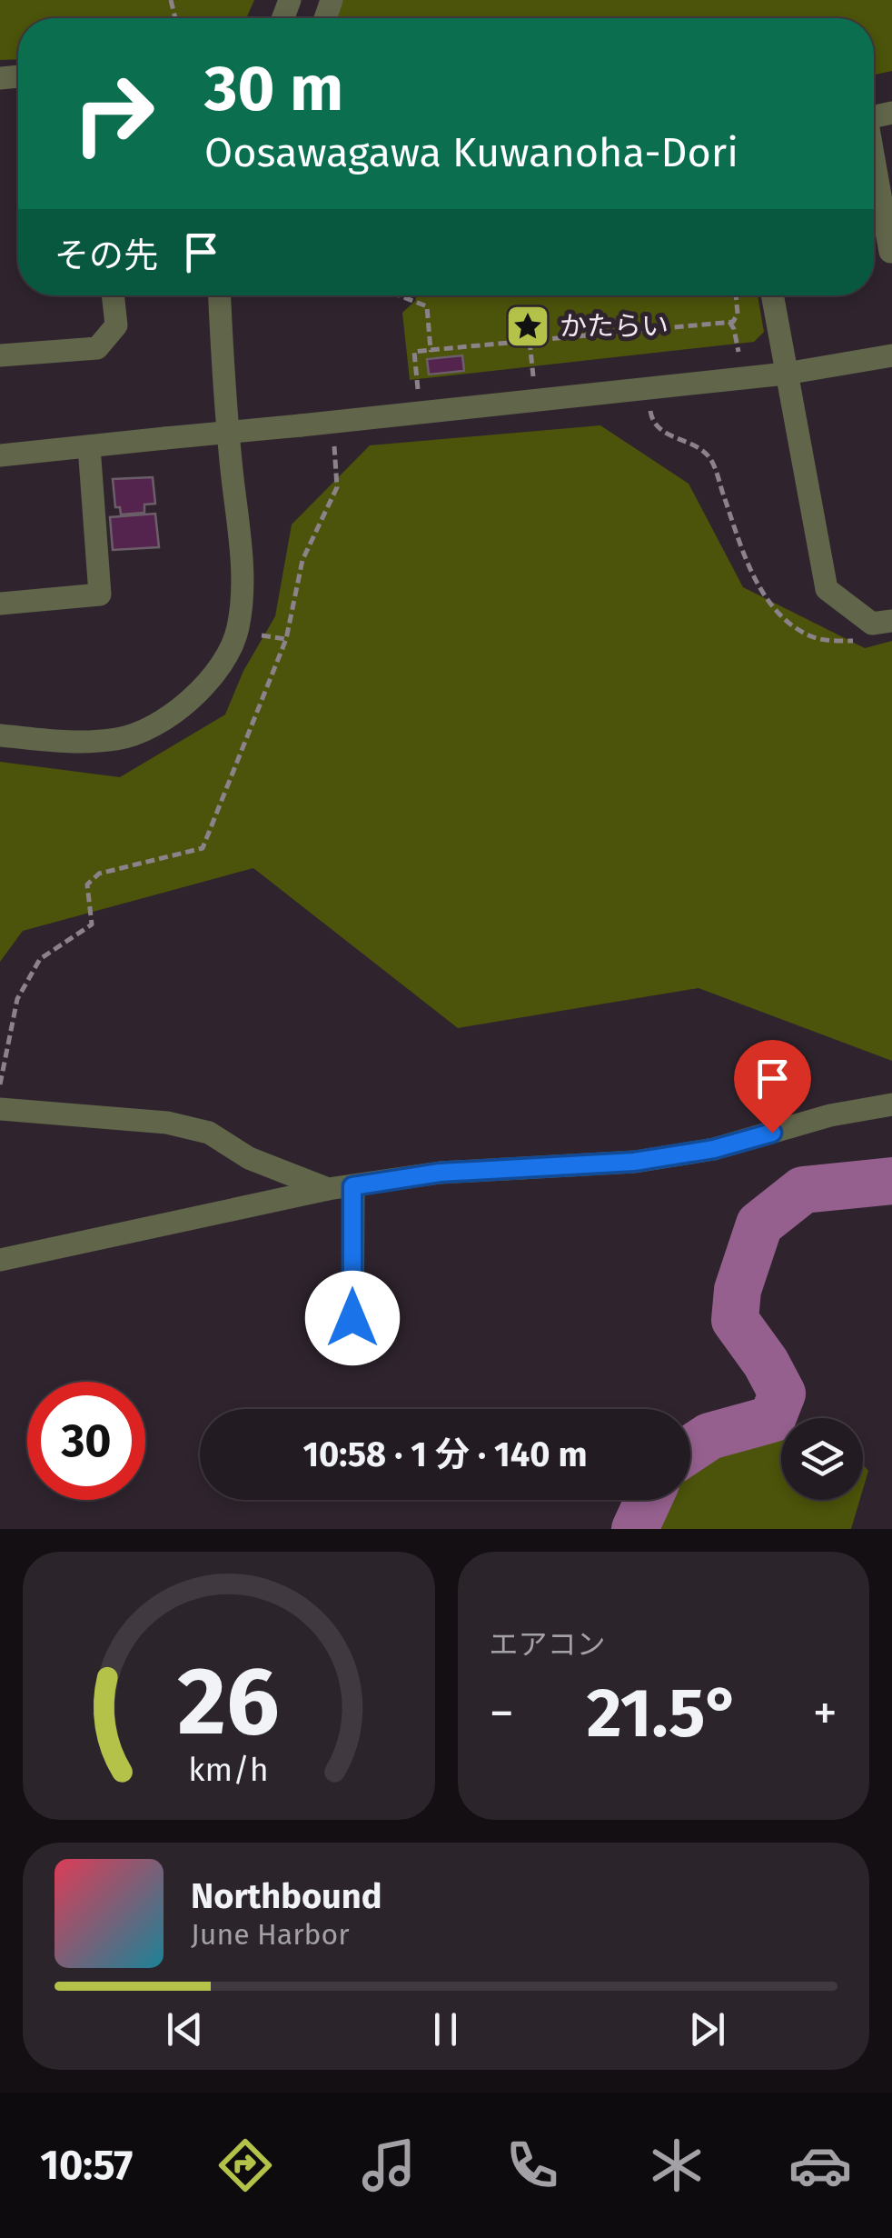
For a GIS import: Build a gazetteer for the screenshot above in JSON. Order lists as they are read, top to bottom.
{
  "places": {
    "place": ["かたらい"]
  },
  "page": {
    "turn": ["30 m", "Oosawagawa Kuwanoha-Dori"],
    "then": "その先",
    "limit": "30",
    "trip": "10:58 · 1 分 · 140 m",
    "tile": "エアコン",
    "heat": ["−", "21.5°", "+"],
    "song": ["Northbound", "June Harbor"],
    "tabs": "10:57",
    "gauge": ["26", "km/h"]
  }
}
